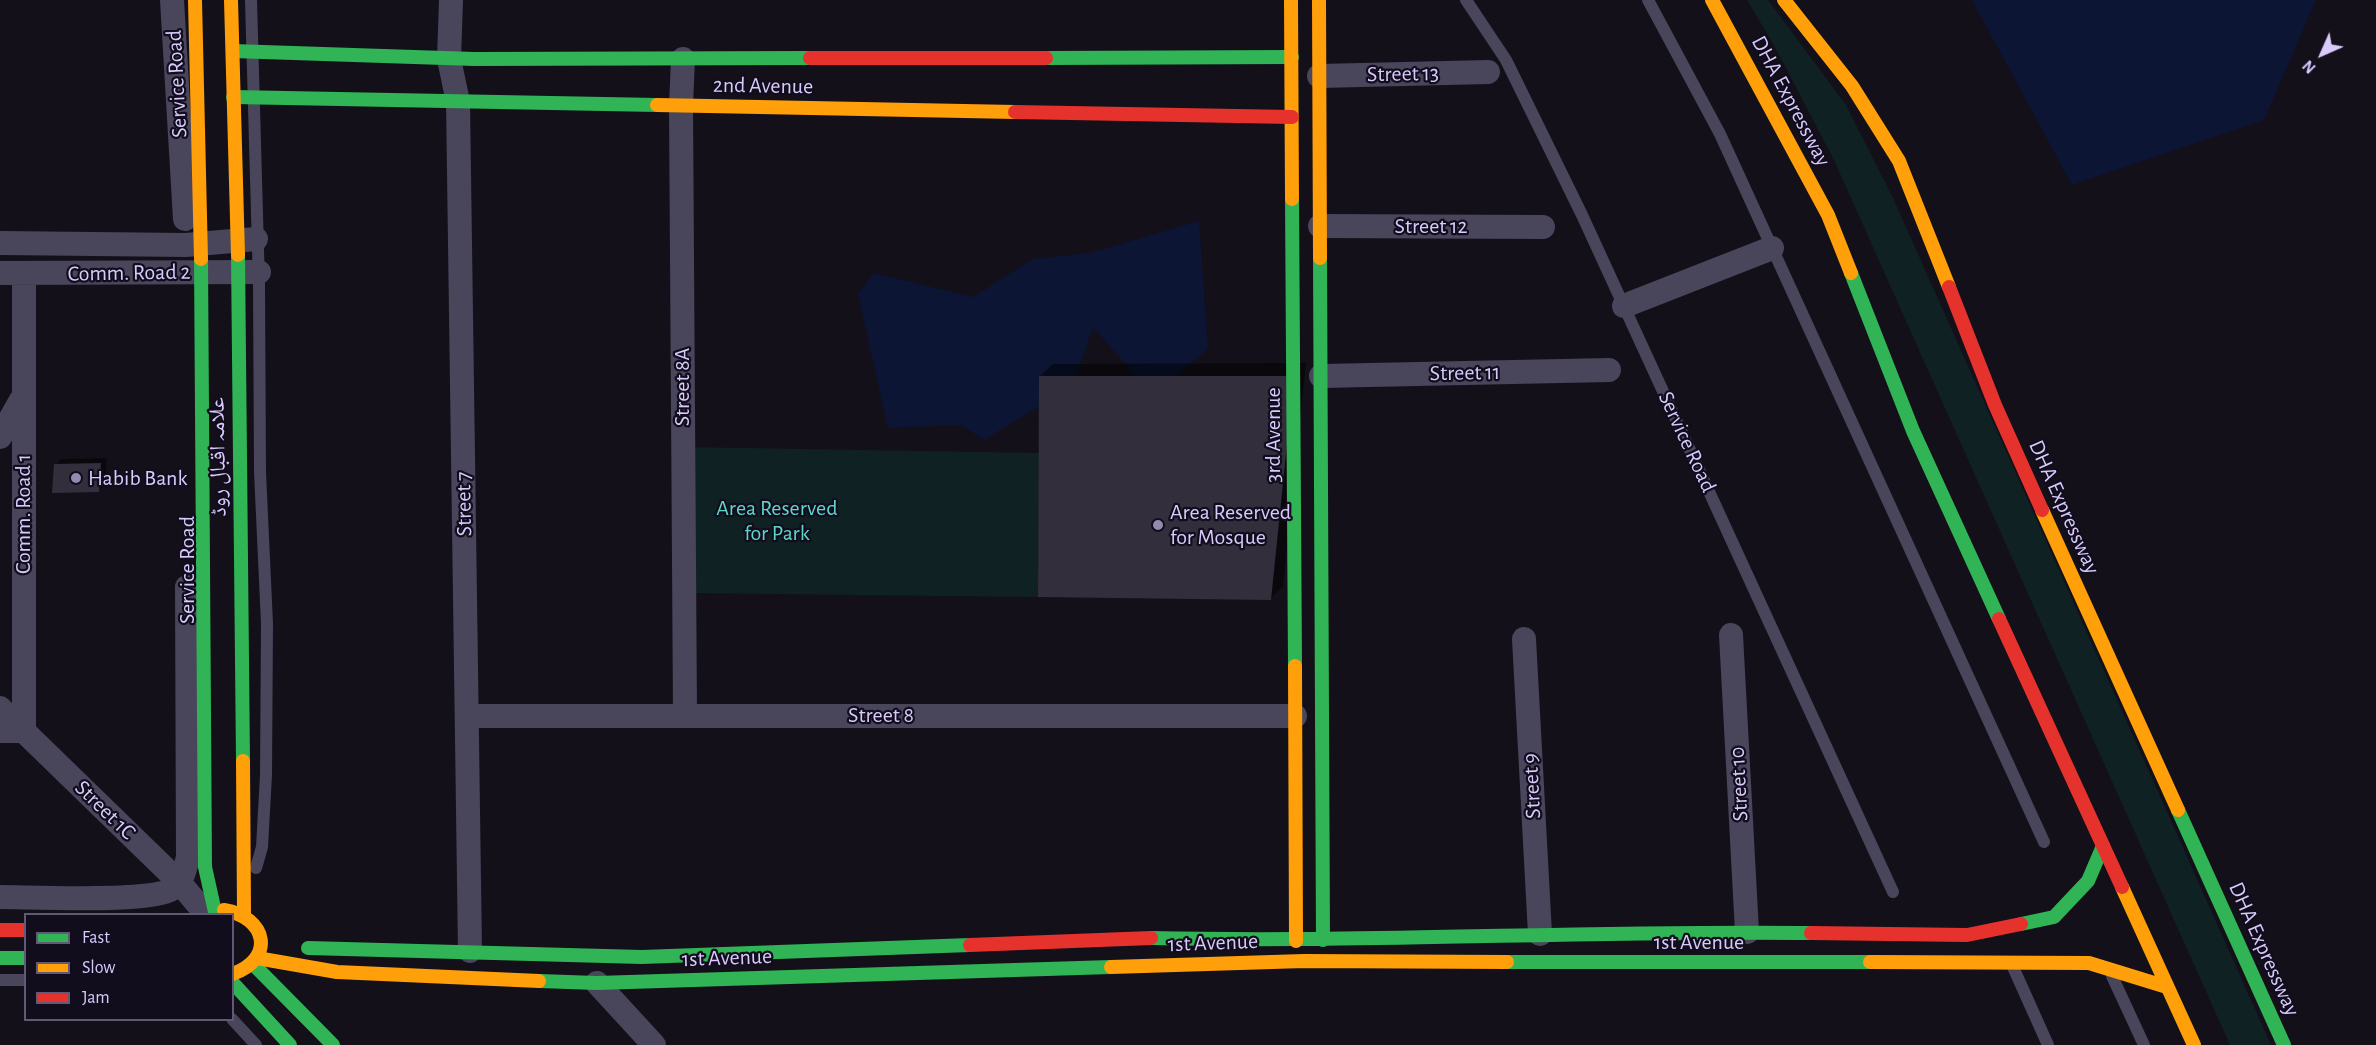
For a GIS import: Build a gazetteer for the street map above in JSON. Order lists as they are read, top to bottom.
{
  "streets": {
    "main road": [
      "2nd Avenue",
      "DHA Expressway",
      "3rd Avenue",
      "علامہ اقبال روڈ",
      "1st Avenue"
    ],
    "street": [
      "Street 13",
      "Service Road",
      "Street 12",
      "Comm. Road 2",
      "Street 11",
      "Street 8A",
      "Street 7",
      "Comm. Road 1",
      "Street 8",
      "Street 10",
      "Street 9",
      "Street 1C"
    ]
  },
  "crossings": [
    ["Service Road", "Comm. Road 2"],
    ["Service Road", "Street 1C"],
    ["2nd Avenue", "Street 8A"],
    ["2nd Avenue", "3rd Avenue"],
    ["2nd Avenue", "علامہ اقبال روڈ"],
    ["2nd Avenue", "Street 7"],
    ["DHA Expressway", "1st Avenue"],
    ["Comm. Road 2", "علامہ اقبال روڈ"],
    ["Comm. Road 2", "Comm. Road 1"],
    ["Street 8A", "Street 8"],
    ["3rd Avenue", "Street 8"],
    ["Street 7", "Street 8"],
    ["Comm. Road 1", "Street 1C"]
  ],
  "parks": ["Area Reserved for Park"],
  "places": ["Habib Bank", "Area Reserved for Mosque"],
  "legend": ["Fast", "Slow", "Jam"],
  "north": "bottom left"
}
